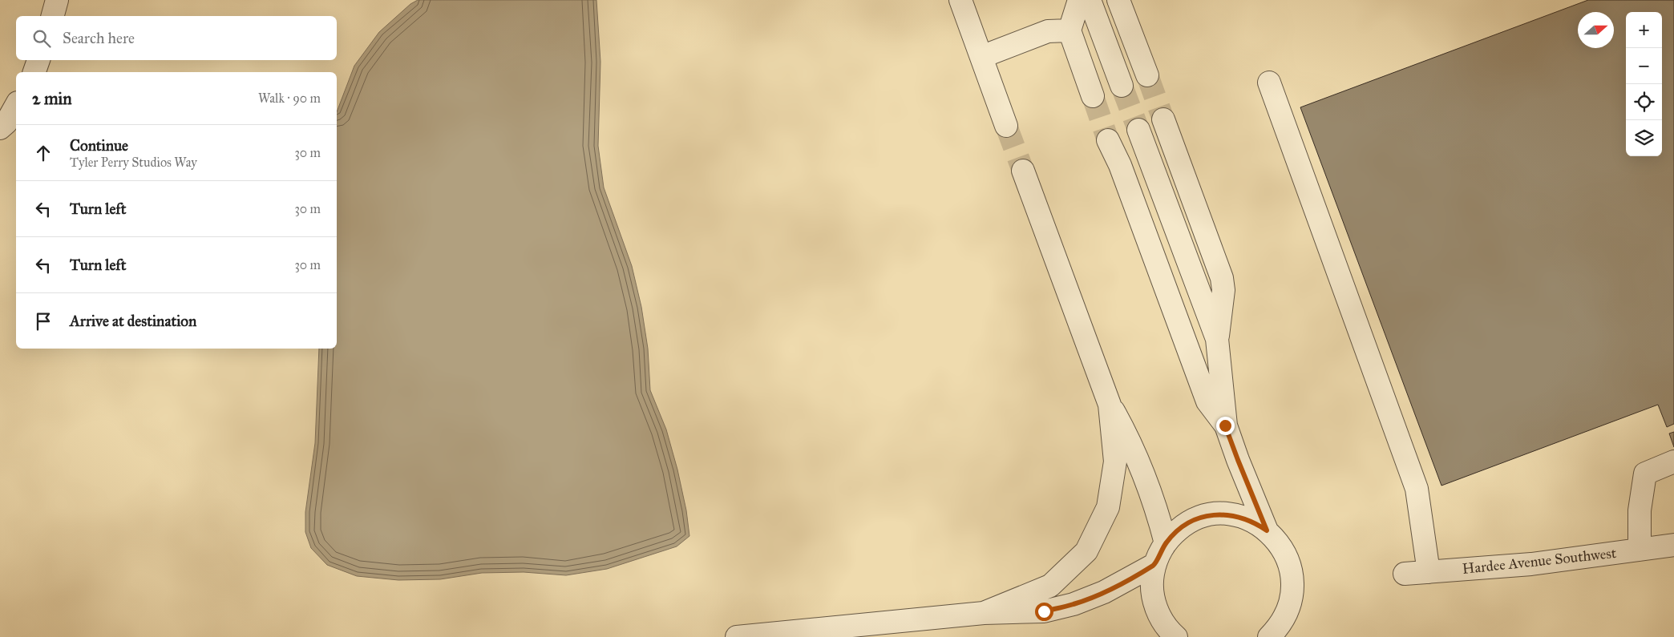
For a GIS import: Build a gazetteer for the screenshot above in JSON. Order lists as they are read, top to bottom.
{
  "streets": {
    "street": ["Hardee Avenue Southwest"]
  },
  "north": "right",
  "page": {
    "map_buttons": ["+", "−"],
    "search": "Search here",
    "heading": ["2 min", "Walk · 90 m"],
    "list": [
      ["Continue", "Tyler Perry Studios Way", "30 m"],
      ["Turn left", "30 m"],
      ["Turn left", "30 m"],
      "Arrive at destination"
    ]
  }
}
